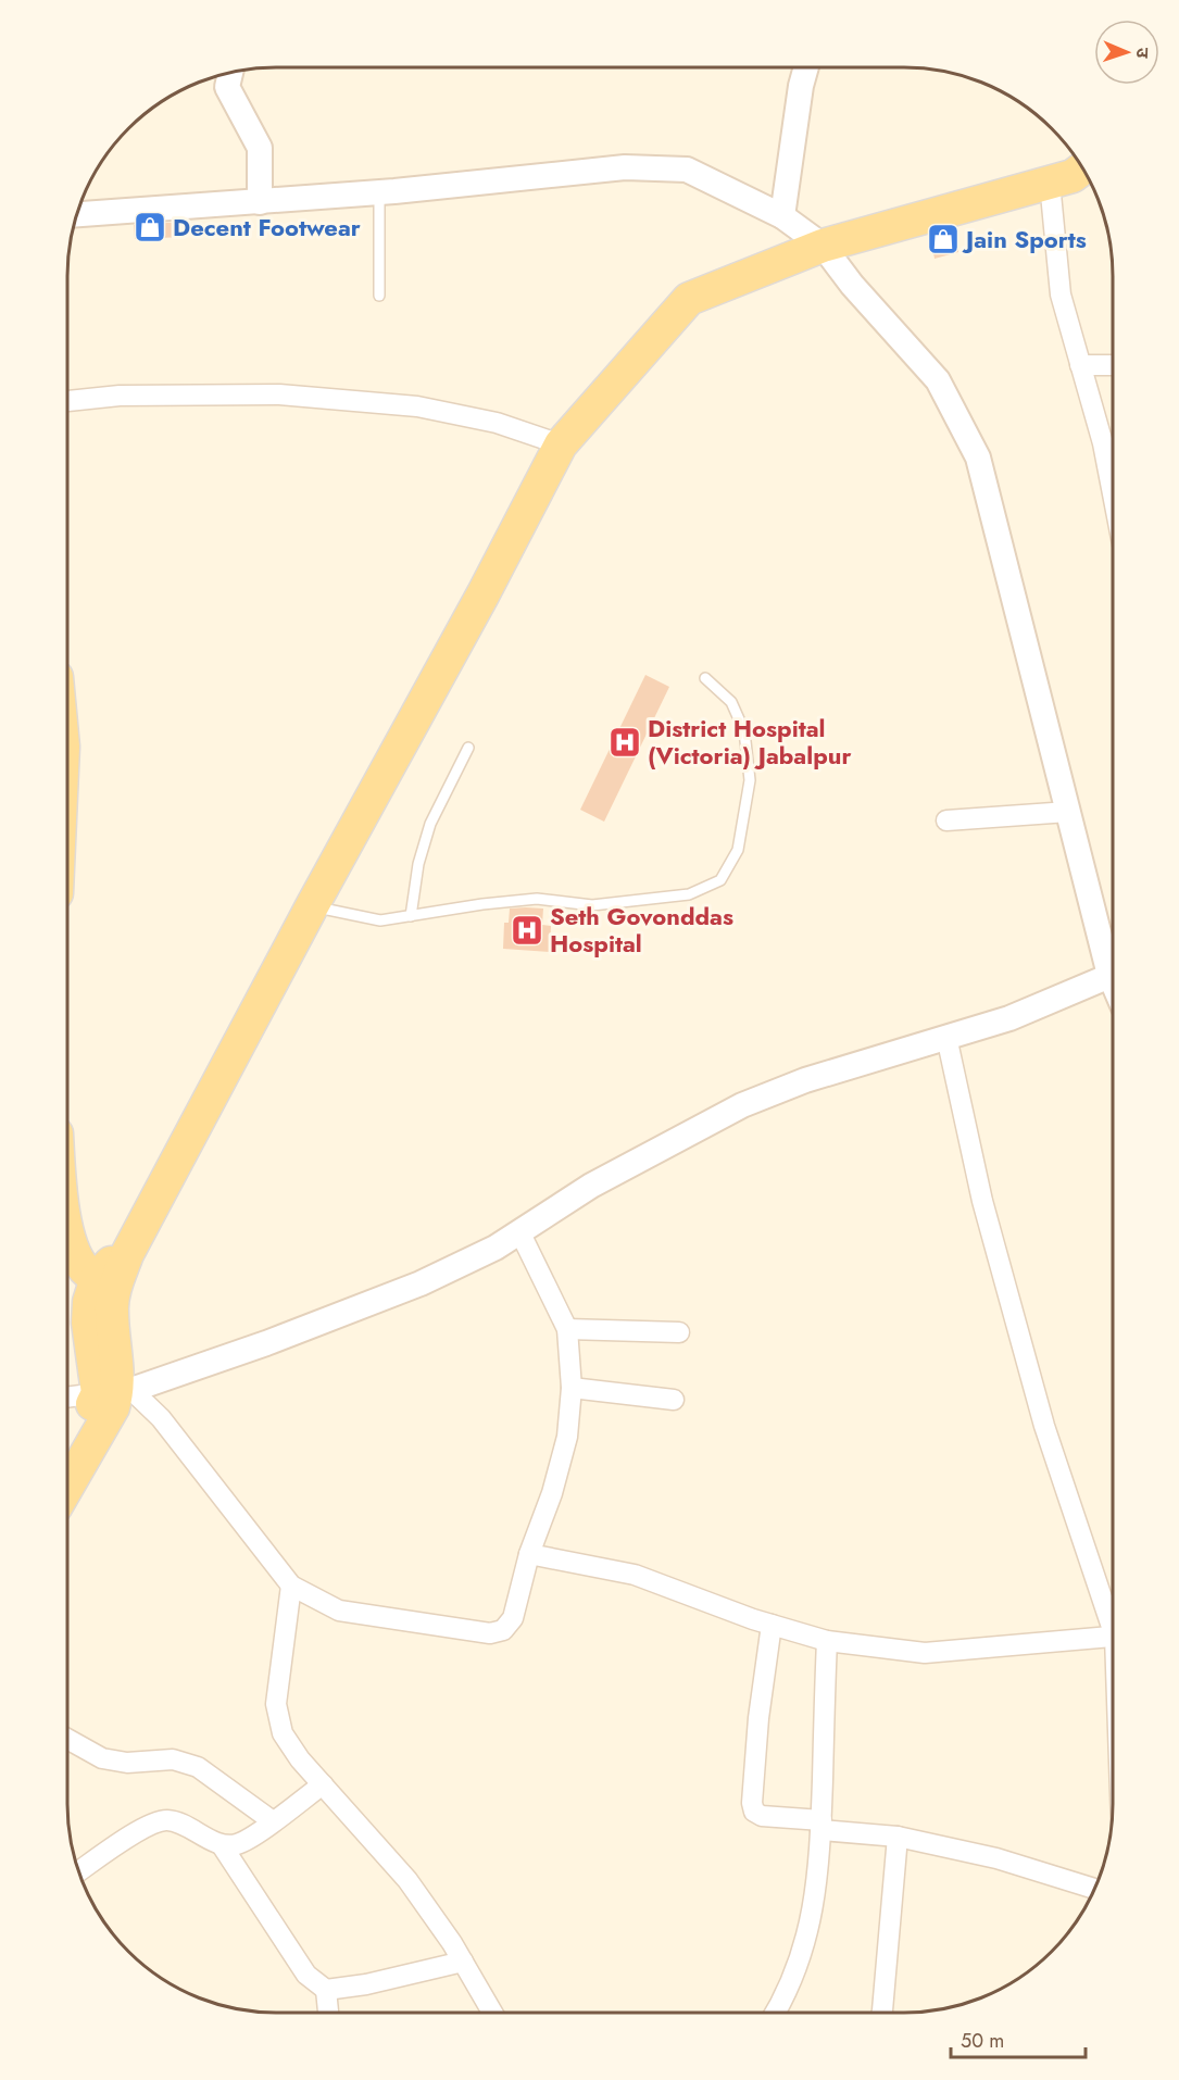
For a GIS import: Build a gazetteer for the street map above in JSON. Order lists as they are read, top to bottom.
{
  "places": {
    "shop": ["Decent Footwear", "Jain Sports"],
    "hospital": ["District Hospital (Victoria) Jabalpur", "Seth Govonddas Hospital"]
  },
  "scale_bar": "50 m",
  "north": "right"
}
